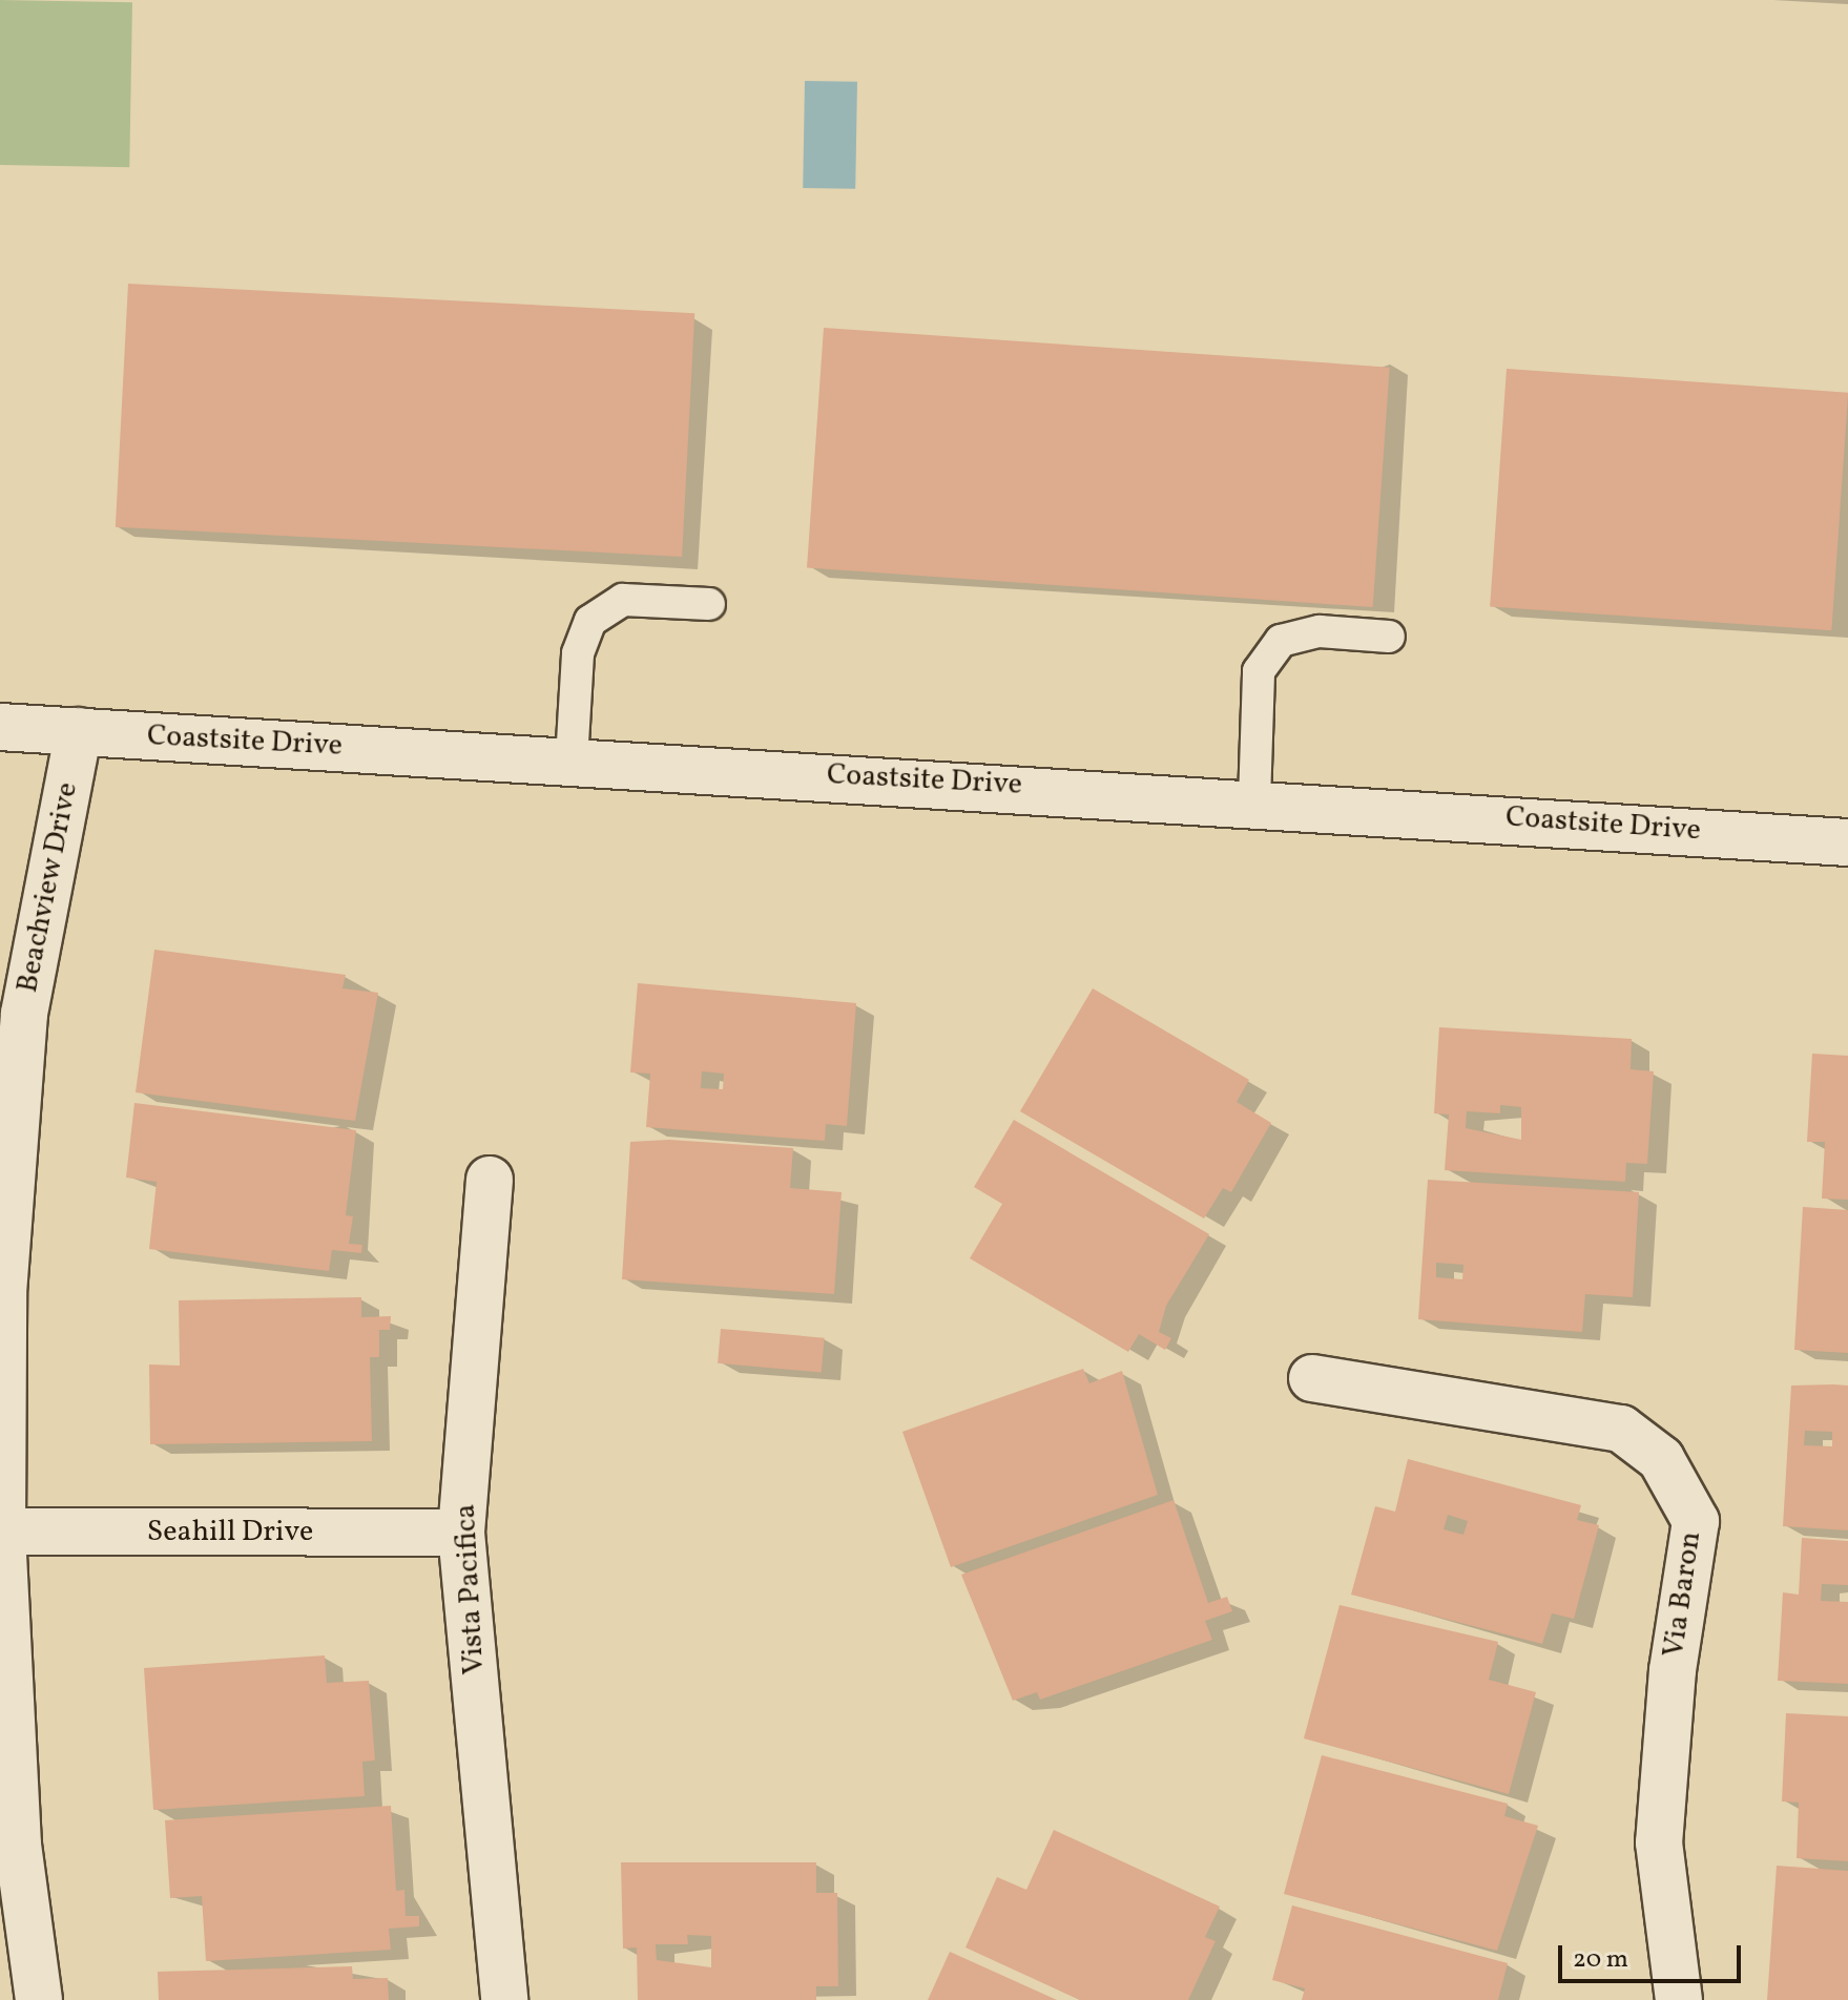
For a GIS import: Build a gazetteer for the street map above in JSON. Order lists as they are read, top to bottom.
{
  "streets": {
    "street": [
      "Coastsite Drive",
      "Beachview Drive",
      "Seahill Drive",
      "Vista Pacifica",
      "Via Baron"
    ]
  },
  "crossings": [
    ["Coastsite Drive", "Beachview Drive"],
    ["Beachview Drive", "Seahill Drive"],
    ["Seahill Drive", "Vista Pacifica"]
  ],
  "scale_bar": "20 m"
}
